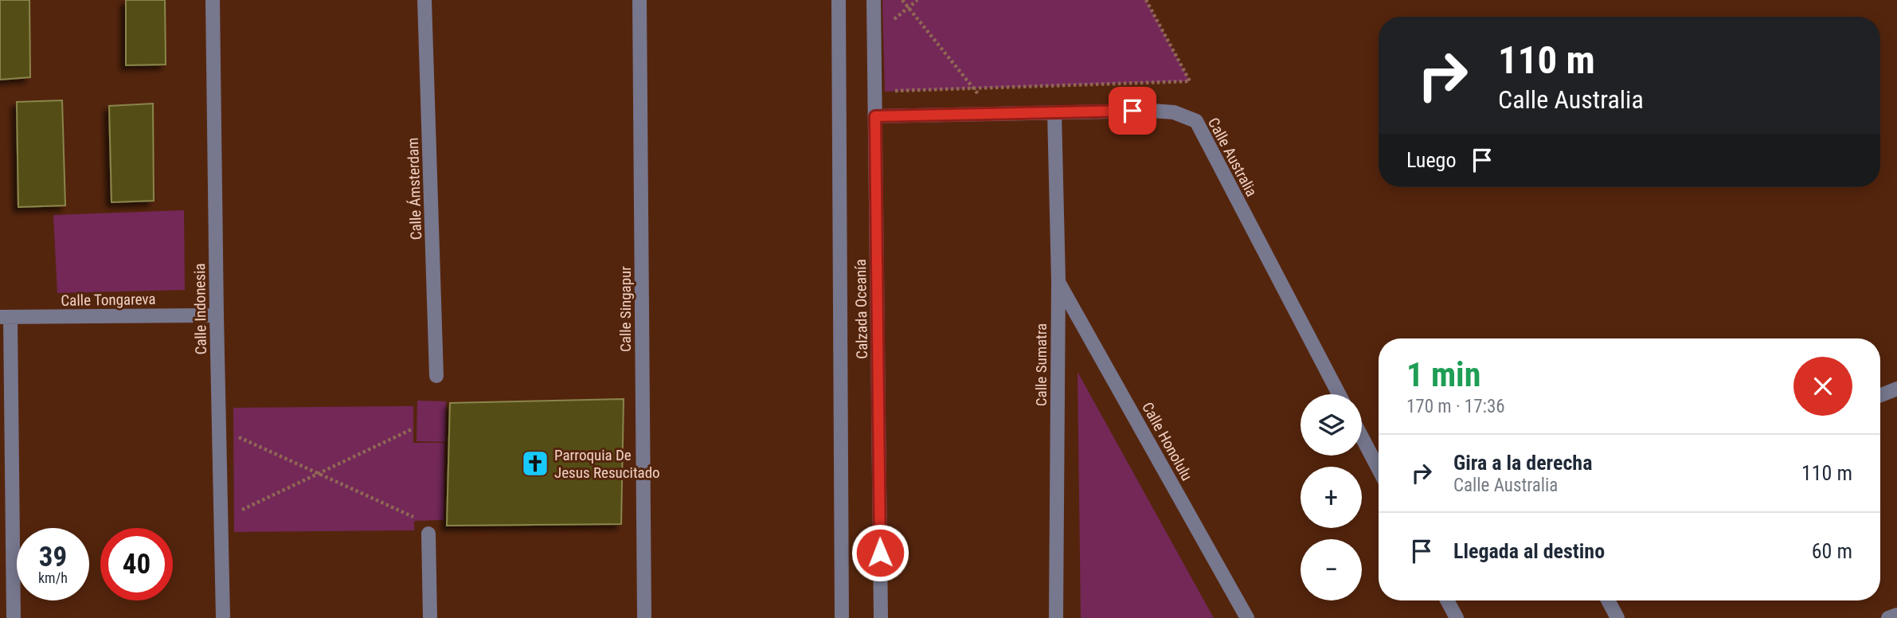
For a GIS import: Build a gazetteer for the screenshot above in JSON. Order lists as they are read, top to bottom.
{
  "streets": {
    "street": [
      "Calle Australia",
      "Calle Ámsterdam",
      "Calle Tongareva",
      "Calle Indonesia",
      "Calle Singapur",
      "Calzada Oceanía",
      "Calle Sumatra",
      "Calle Honolulu"
    ]
  },
  "crossings": [
    ["Calle Australia", "Calzada Oceanía"],
    ["Calle Australia", "Calle Sumatra"],
    ["Calle Tongareva", "Calle Indonesia"],
    ["Calle Sumatra", "Calle Honolulu"]
  ],
  "places": {
    "church": ["Parroquia De Jesus Resucitado"]
  },
  "page": {
    "turn": ["110 m", "Calle Australia"],
    "then": "Luego",
    "heading": ["1 min", "170 m · 17:36"],
    "map_buttons": ["+", "−"],
    "list": [
      {
        "name": "Gira a la derecha",
        "note": "Calle Australia",
        "value": "110 m"
      },
      {
        "name": "Llegada al destino",
        "value": "60 m"
      }
    ],
    "speed": "39 km/h",
    "limit": "40"
  }
}
